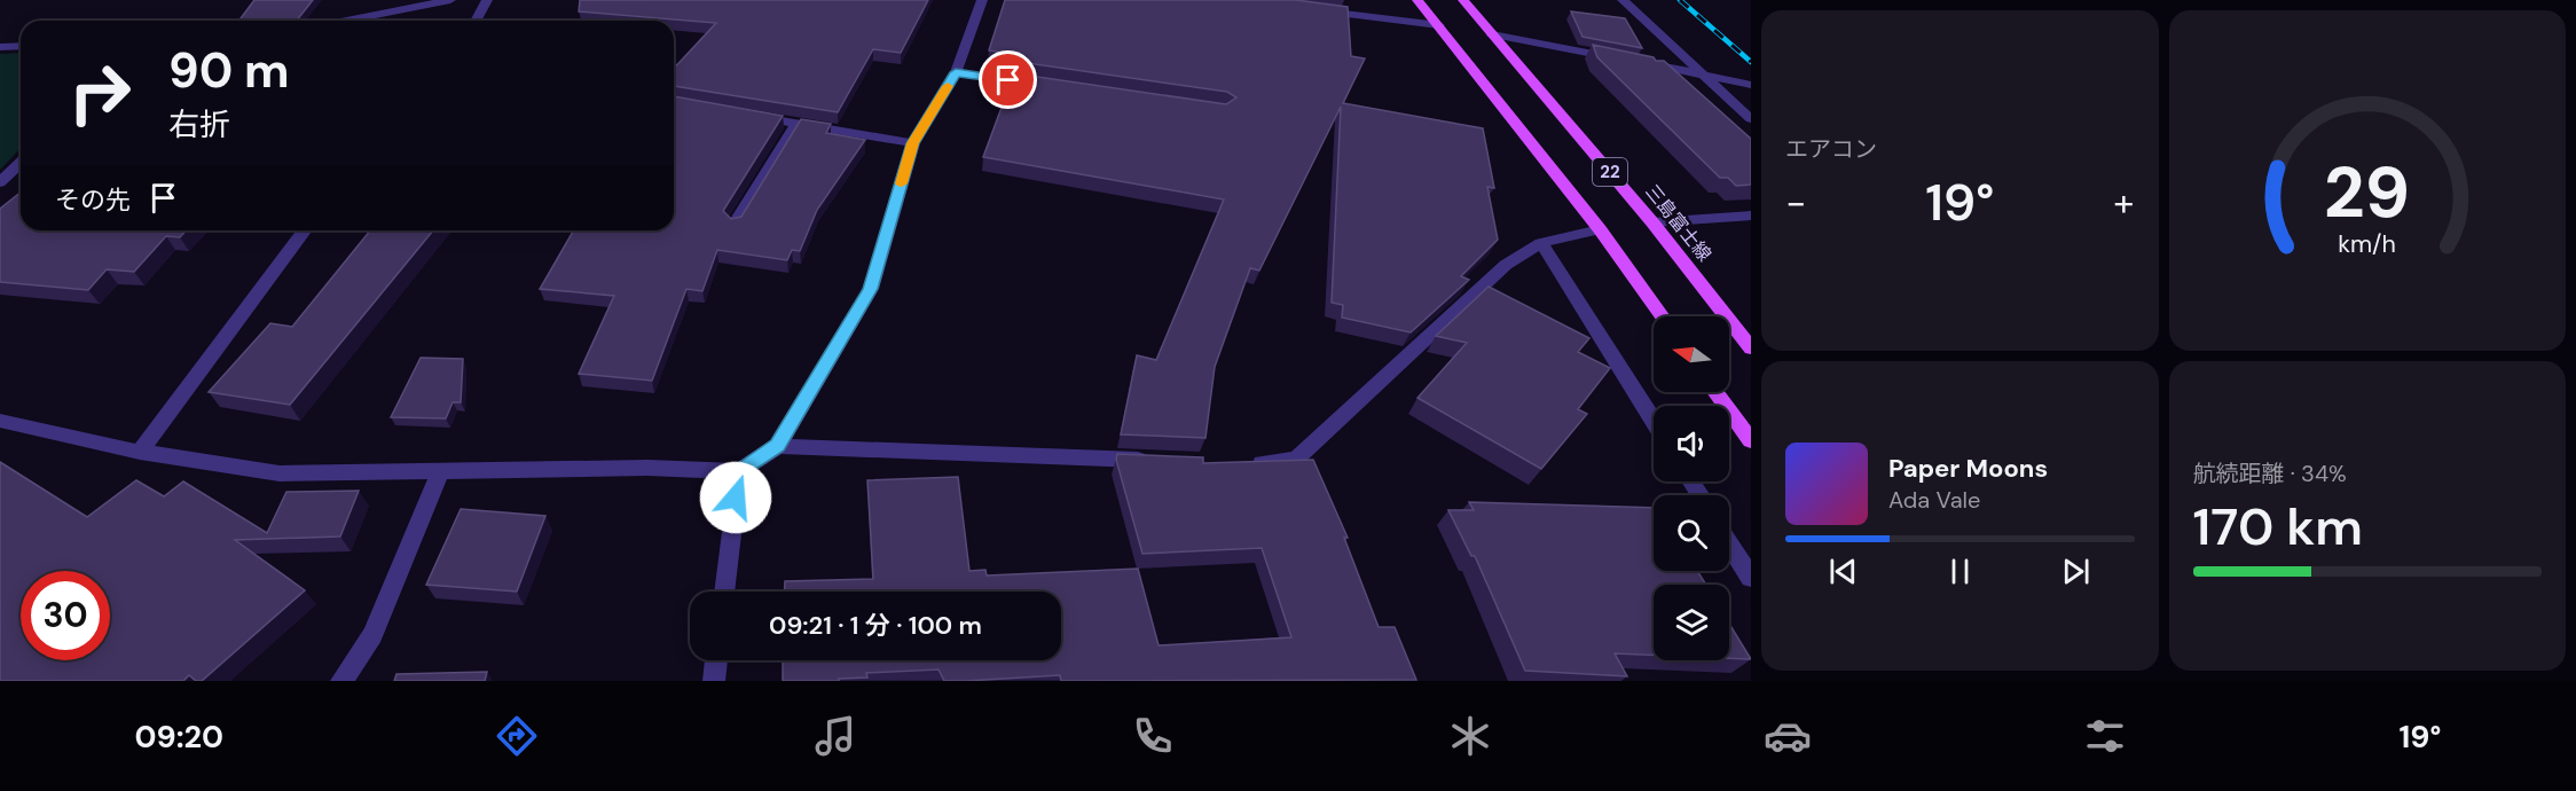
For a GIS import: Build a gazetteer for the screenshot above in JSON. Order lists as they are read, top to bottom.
{
  "streets": {
    "main road": ["22", "三島富士線"]
  },
  "north": "left",
  "page": {
    "tile": [
      "エアコン",
      ["航続距離 · 34%", "170 km"]
    ],
    "turn": ["90 m", "右折"],
    "then": "その先",
    "heat": ["−", "19°", "+"],
    "song": ["Paper Moons", "Ada Vale"],
    "limit": "30",
    "trip": "09:21 · 1 分 · 100 m",
    "tabs": ["09:20", "19°"],
    "gauge": ["29", "km/h"]
  }
}
